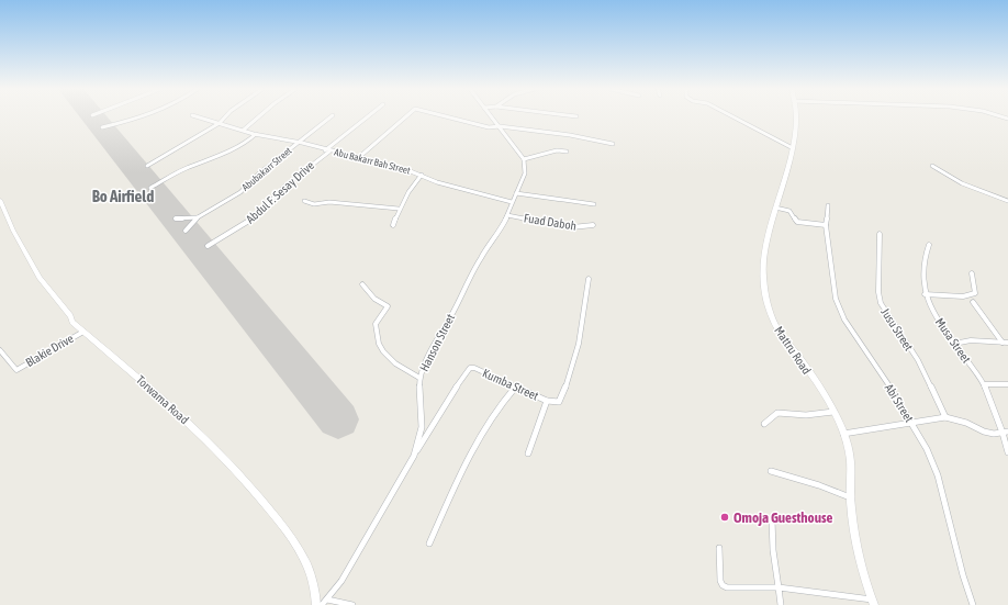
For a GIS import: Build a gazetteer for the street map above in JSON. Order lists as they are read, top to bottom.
{
  "streets": {
    "main road": ["Mattru Road", "Torwama Road"],
    "street": [
      "Abu Bakarr Bah Street",
      "Abubakarr Street",
      "Abdul F. Sesay Drive",
      "Fuad Daboh",
      "Jusu Street",
      "Musa Street",
      "Hanson Street",
      "Blakie Drive",
      "Kumba Street",
      "Abi Street"
    ]
  },
  "crossings": [
    ["Abu Bakarr Bah Street", "Abubakarr Street"],
    ["Abu Bakarr Bah Street", "Abdul F. Sesay Drive"],
    ["Abu Bakarr Bah Street", "Hanson Street"],
    ["Fuad Daboh", "Hanson Street"],
    ["Hanson Street", "Kumba Street"],
    ["Blakie Drive", "Torwama Road"]
  ],
  "districts": ["Bo Airfield"],
  "places": ["Omoja Guesthouse"]
}
